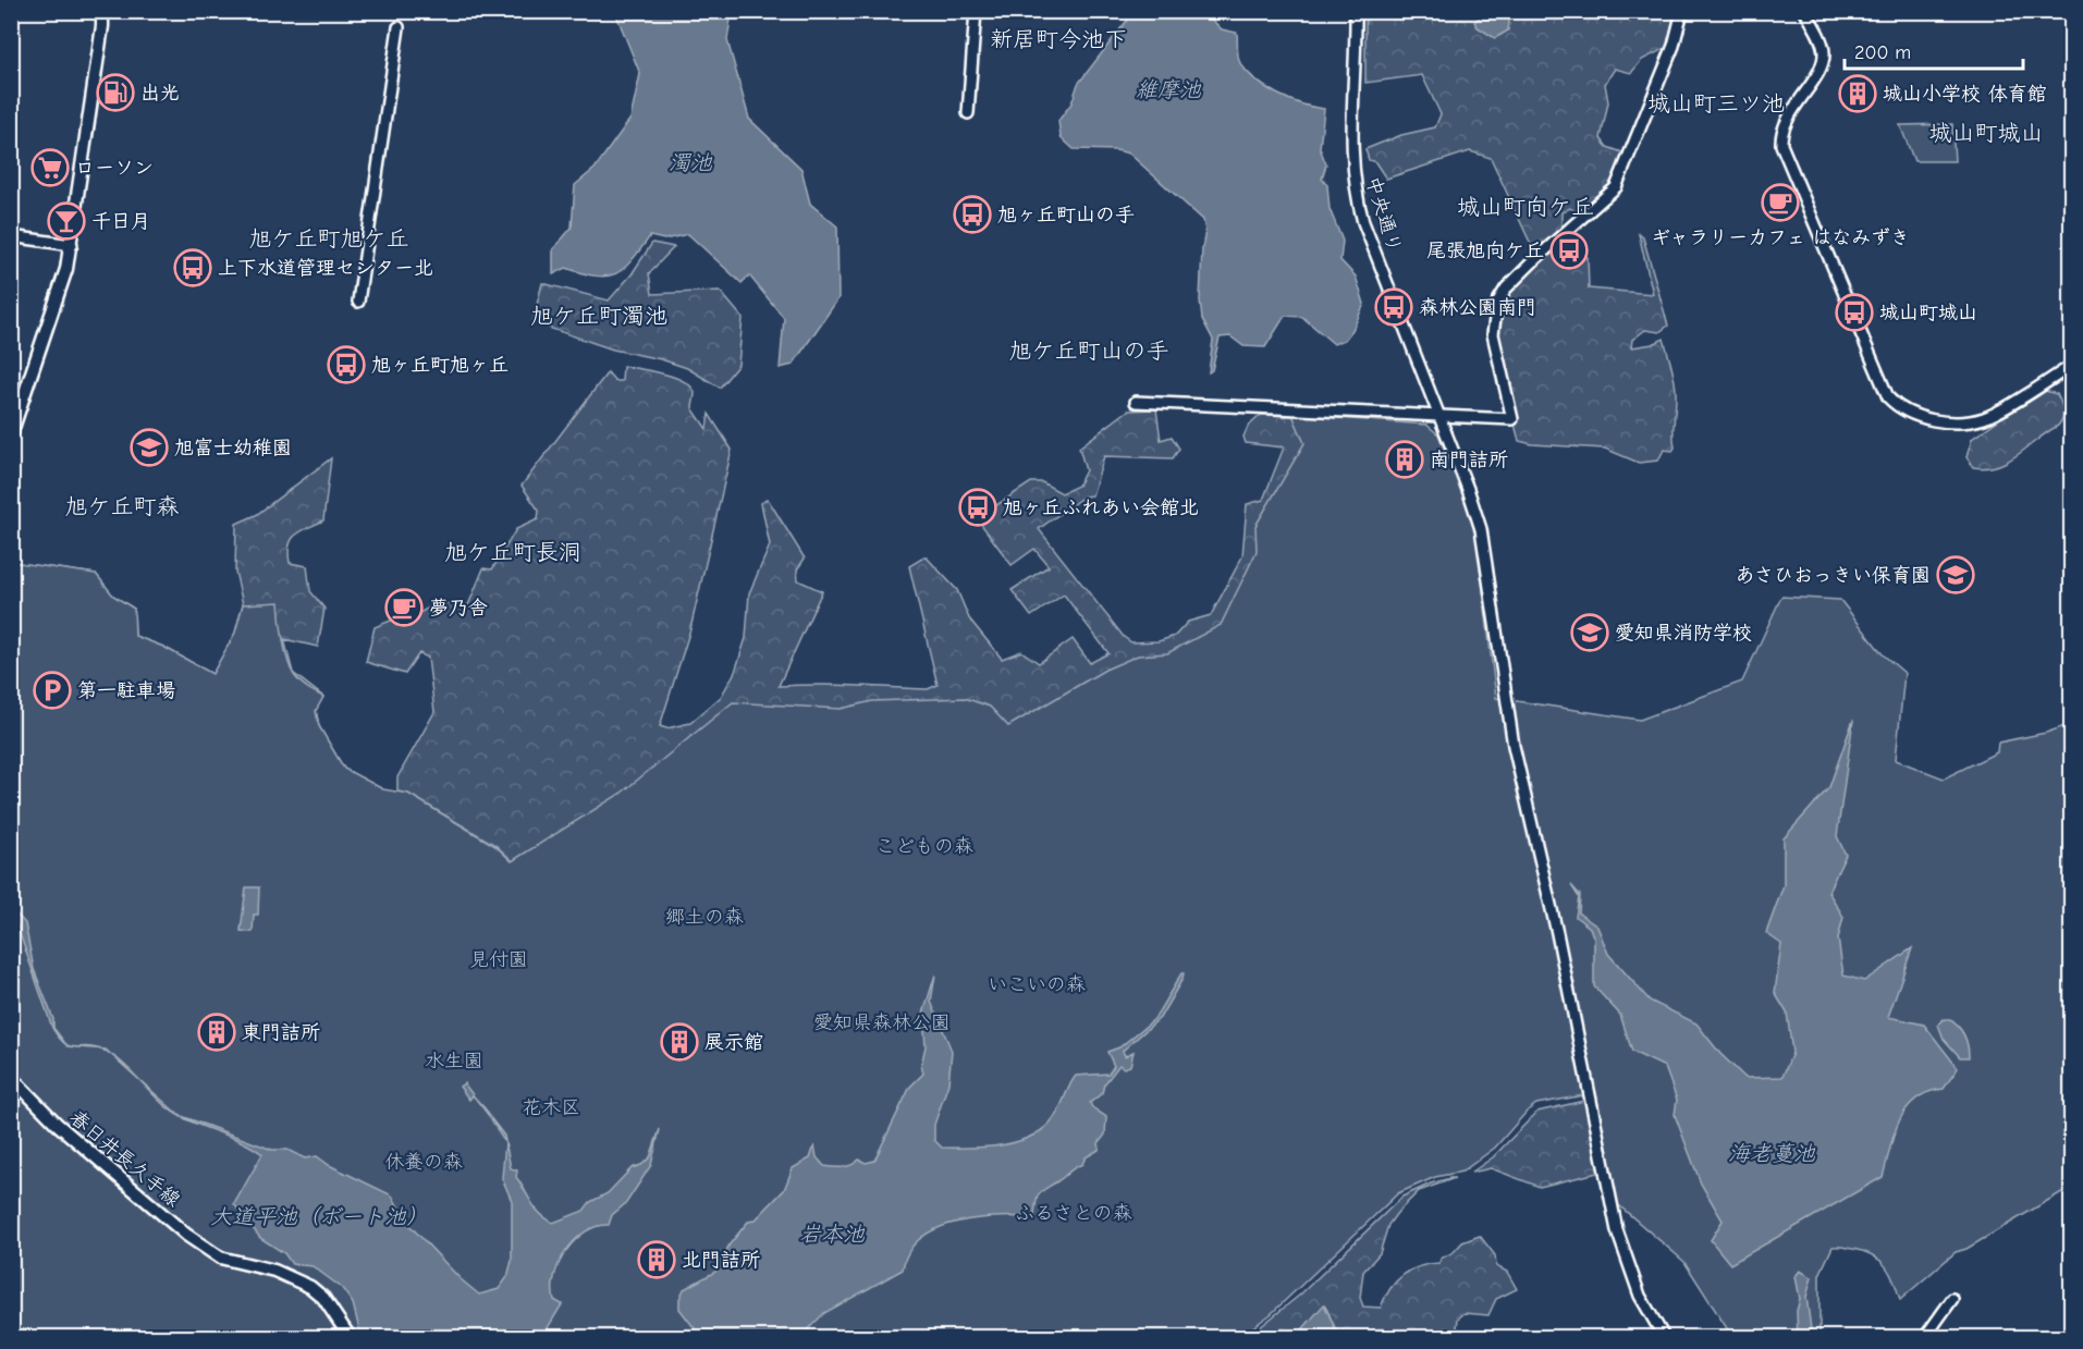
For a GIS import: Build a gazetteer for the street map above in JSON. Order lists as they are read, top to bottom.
{
  "streets": {
    "main road": ["春日井長久手線"],
    "street": ["中央通り"]
  },
  "districts": [
    "新居町今池下",
    "城山町三ツ池",
    "城山町城山",
    "城山町向ケ丘",
    "旭ケ丘町旭ケ丘",
    "旭ケ丘町濁池",
    "旭ケ丘町山の手",
    "旭ケ丘町森",
    "旭ケ丘町長洞"
  ],
  "water": [
    "維摩池",
    "濁池",
    "海老蔓池",
    "大道平池（ボート池）",
    "岩本池"
  ],
  "parks": [
    "こどもの森",
    "郷土の森",
    "見付園",
    "いこいの森",
    "愛知県森林公園",
    "水生園",
    "花木区",
    "休養の森",
    "ふるさとの森"
  ],
  "places": {
    "fuel station": ["出光"],
    "building": [
      "城山小学校 体育館",
      "南門詰所",
      "東門詰所",
      "展示館",
      "北門詰所"
    ],
    "supermarket": ["ローソン"],
    "cafe": ["ギャラリーカフェ はなみずき", "夢乃舎"],
    "bus stop": [
      "旭ヶ丘町山の手",
      "尾張旭向ケ丘",
      "上下水道管理センター北",
      "森林公園南門",
      "城山町城山",
      "旭ヶ丘町旭ヶ丘",
      "旭ヶ丘ふれあい会館北"
    ],
    "bar": ["千日月"],
    "school or university": ["旭富士幼稚園", "あさひおっきい保育園", "愛知県消防学校"],
    "parking": ["第一駐車場"]
  },
  "scale_bar": "200 m"
}
